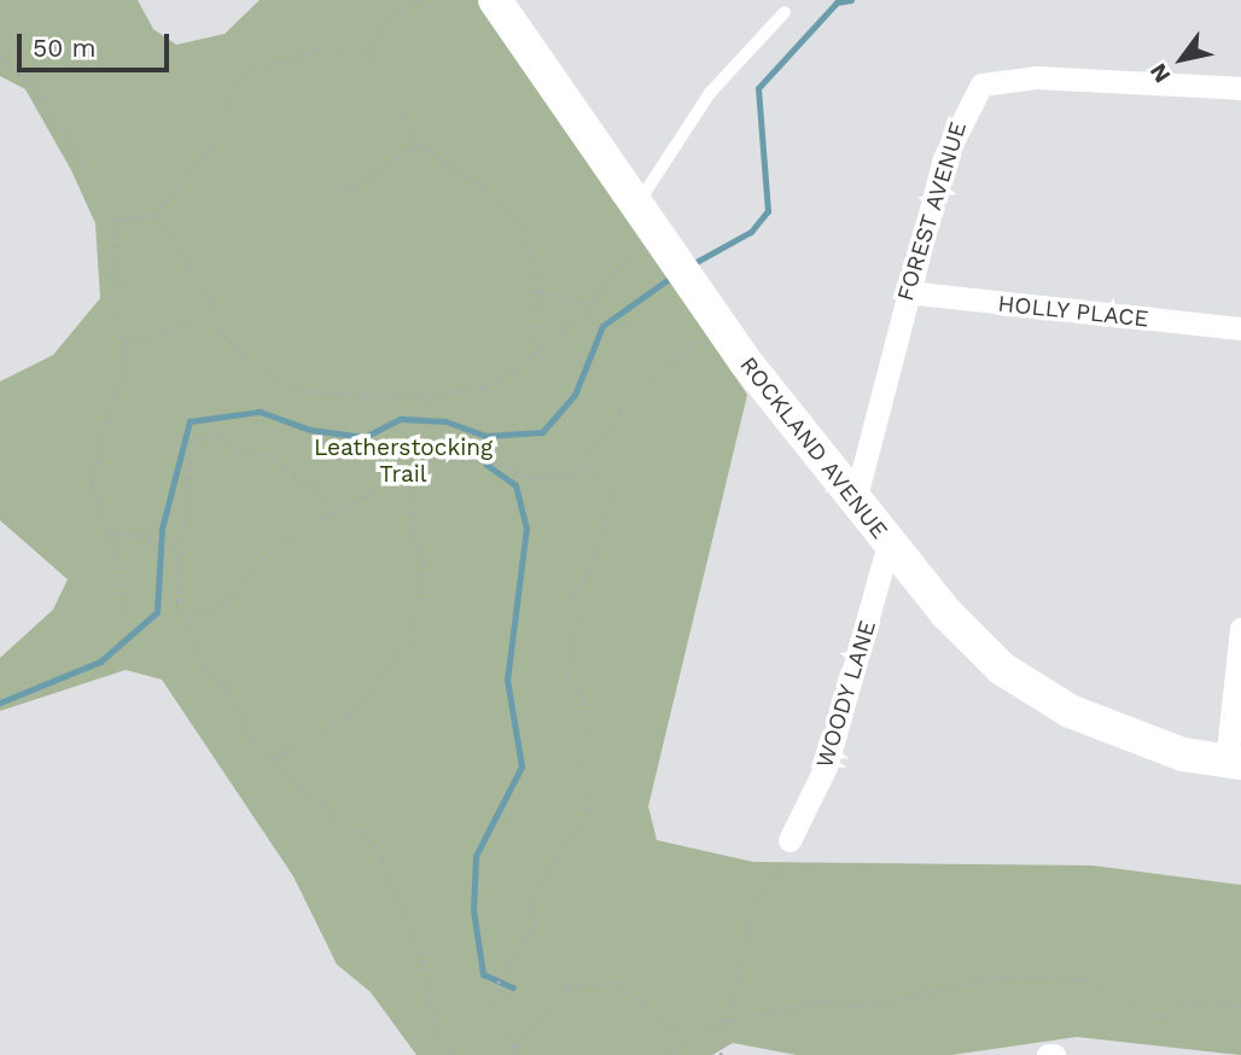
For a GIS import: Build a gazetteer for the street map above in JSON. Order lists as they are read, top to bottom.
{
  "streets": {
    "street": [
      "FOREST AVENUE",
      "HOLLY PLACE",
      "ROCKLAND AVENUE",
      "WOODY LANE"
    ]
  },
  "crossings": [
    ["FOREST AVENUE", "HOLLY PLACE"],
    ["FOREST AVENUE", "ROCKLAND AVENUE"],
    ["ROCKLAND AVENUE", "WOODY LANE"]
  ],
  "parks": ["Leatherstocking Trail"],
  "scale_bar": "50 m",
  "north": "bottom left"
}
